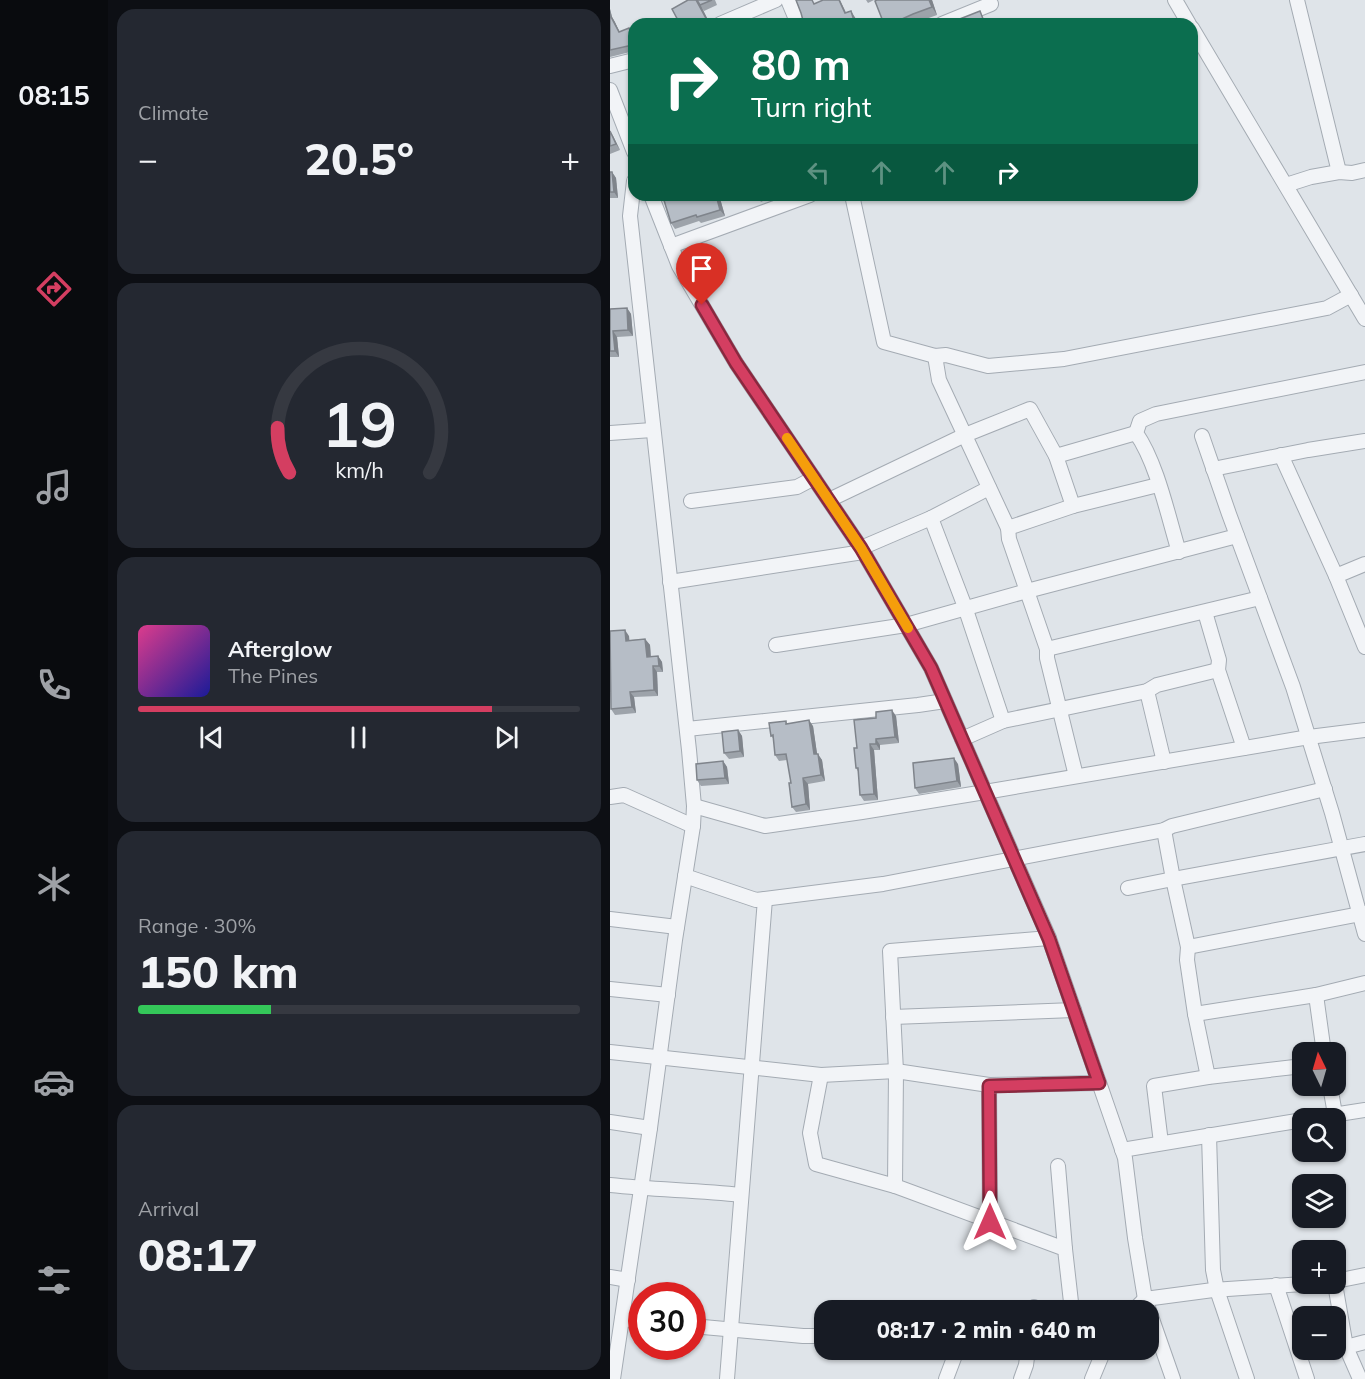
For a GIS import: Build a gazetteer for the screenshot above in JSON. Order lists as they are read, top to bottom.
{
  "north": "top",
  "page": {
    "tabs": "08:15",
    "tile": [
      "Climate",
      ["Range · 30%", "150 km"],
      ["Arrival", "08:17"]
    ],
    "turn": ["80 m", "Turn right"],
    "heat": ["−", "20.5°", "+"],
    "song": ["Afterglow", "The Pines"],
    "map_buttons": ["+", "−"],
    "limit": "30",
    "trip": "08:17 · 2 min · 640 m",
    "gauge": ["19", "km/h"]
  }
}
